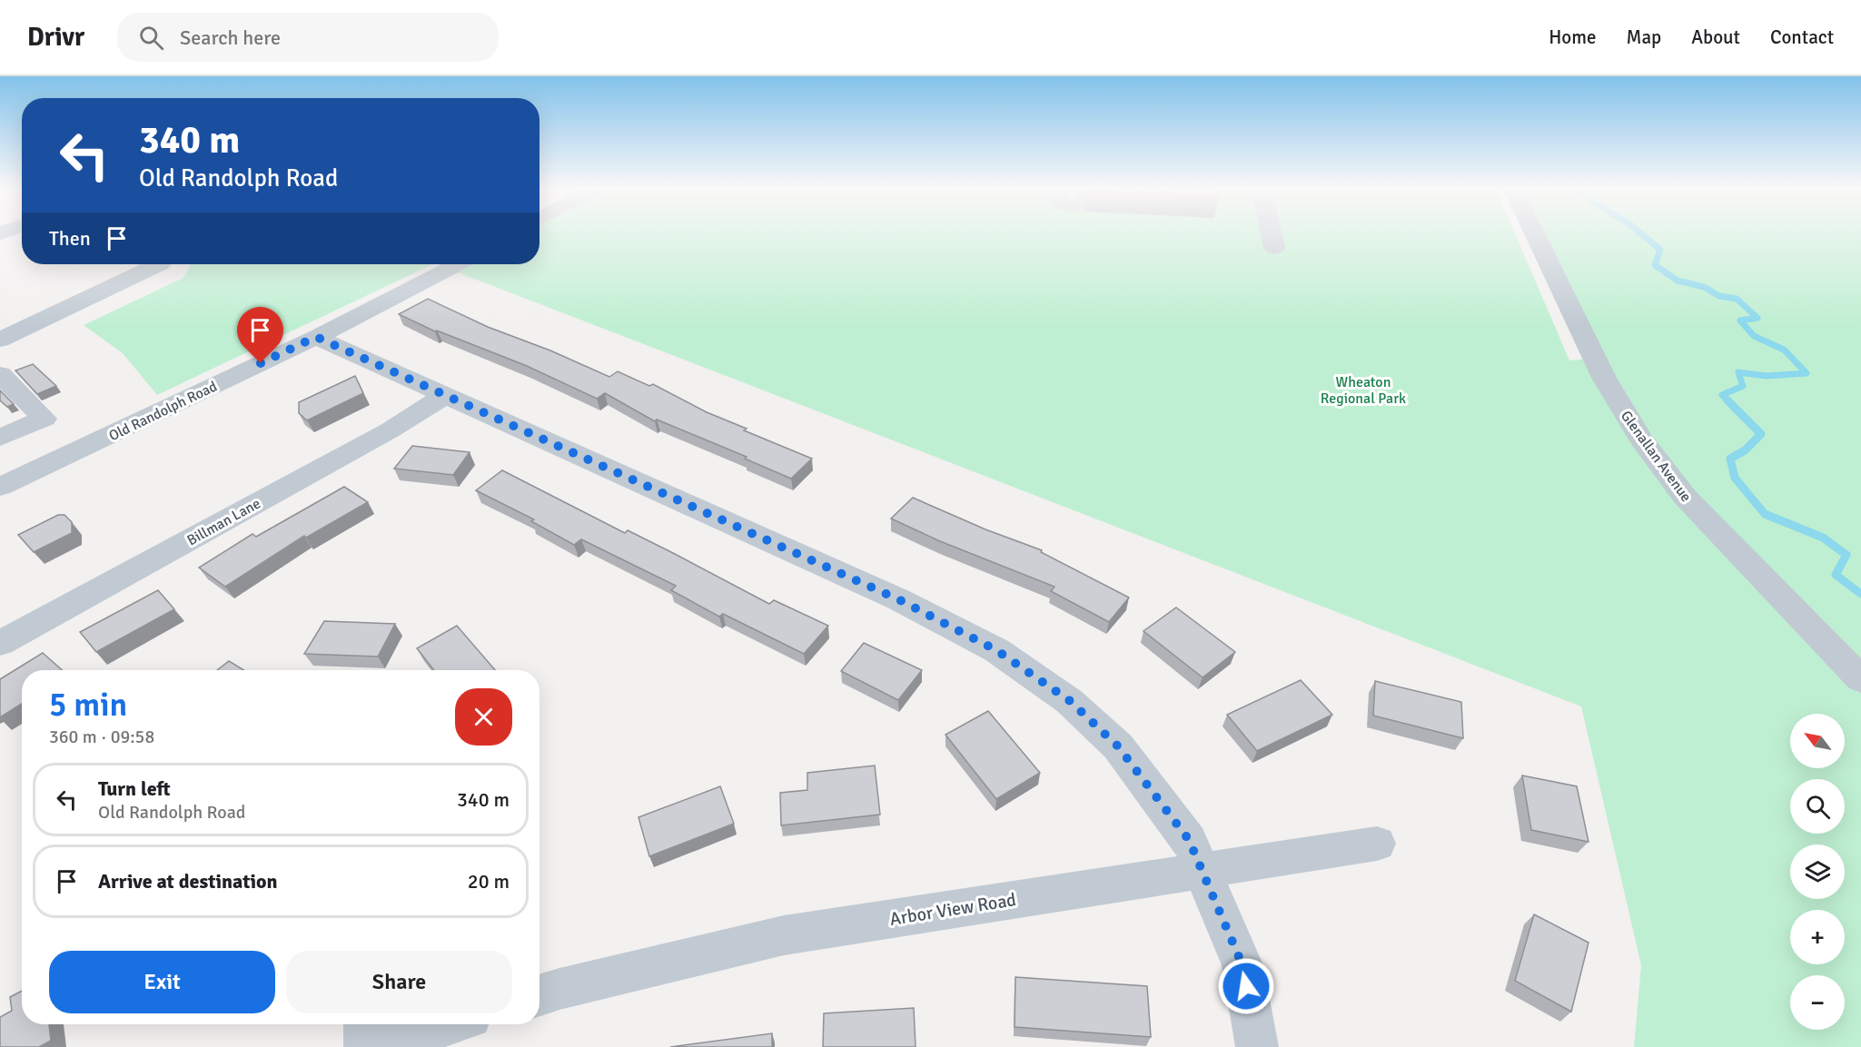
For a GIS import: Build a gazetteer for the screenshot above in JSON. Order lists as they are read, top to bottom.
{
  "streets": {
    "street": [
      "Old Randolph Road",
      "Glenallan Avenue",
      "Billman Lane",
      "Arbor View Road"
    ]
  },
  "parks": ["Wheaton Regional Park"],
  "north": "top left",
  "page": {
    "header": "Drivr",
    "search": "Search here",
    "nav": [
      "Home",
      "Map",
      "About",
      "Contact"
    ],
    "turn": ["340 m", "Old Randolph Road"],
    "then": "Then",
    "heading": ["5 min", "360 m · 09:58"],
    "map_buttons": ["+", "−"],
    "list": [
      {
        "name": "Turn left",
        "note": "Old Randolph Road",
        "value": "340 m"
      },
      {
        "name": "Arrive at destination",
        "value": "20 m"
      }
    ],
    "buttons": ["Exit", "Share"]
  }
}
